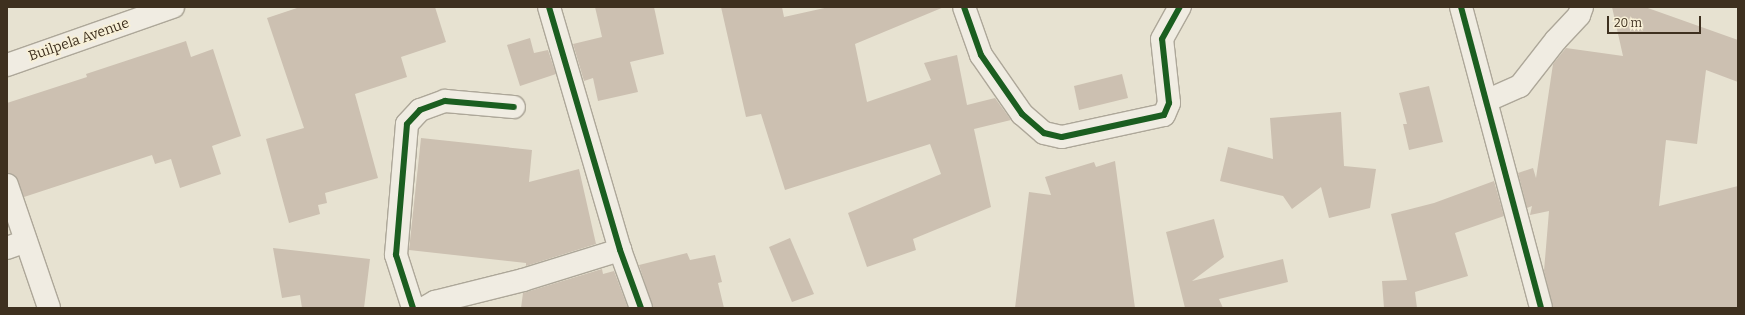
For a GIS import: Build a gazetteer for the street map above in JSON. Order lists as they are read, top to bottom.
{
  "streets": {
    "street": ["Builpela Avenue"]
  },
  "scale_bar": "20 m"
}
